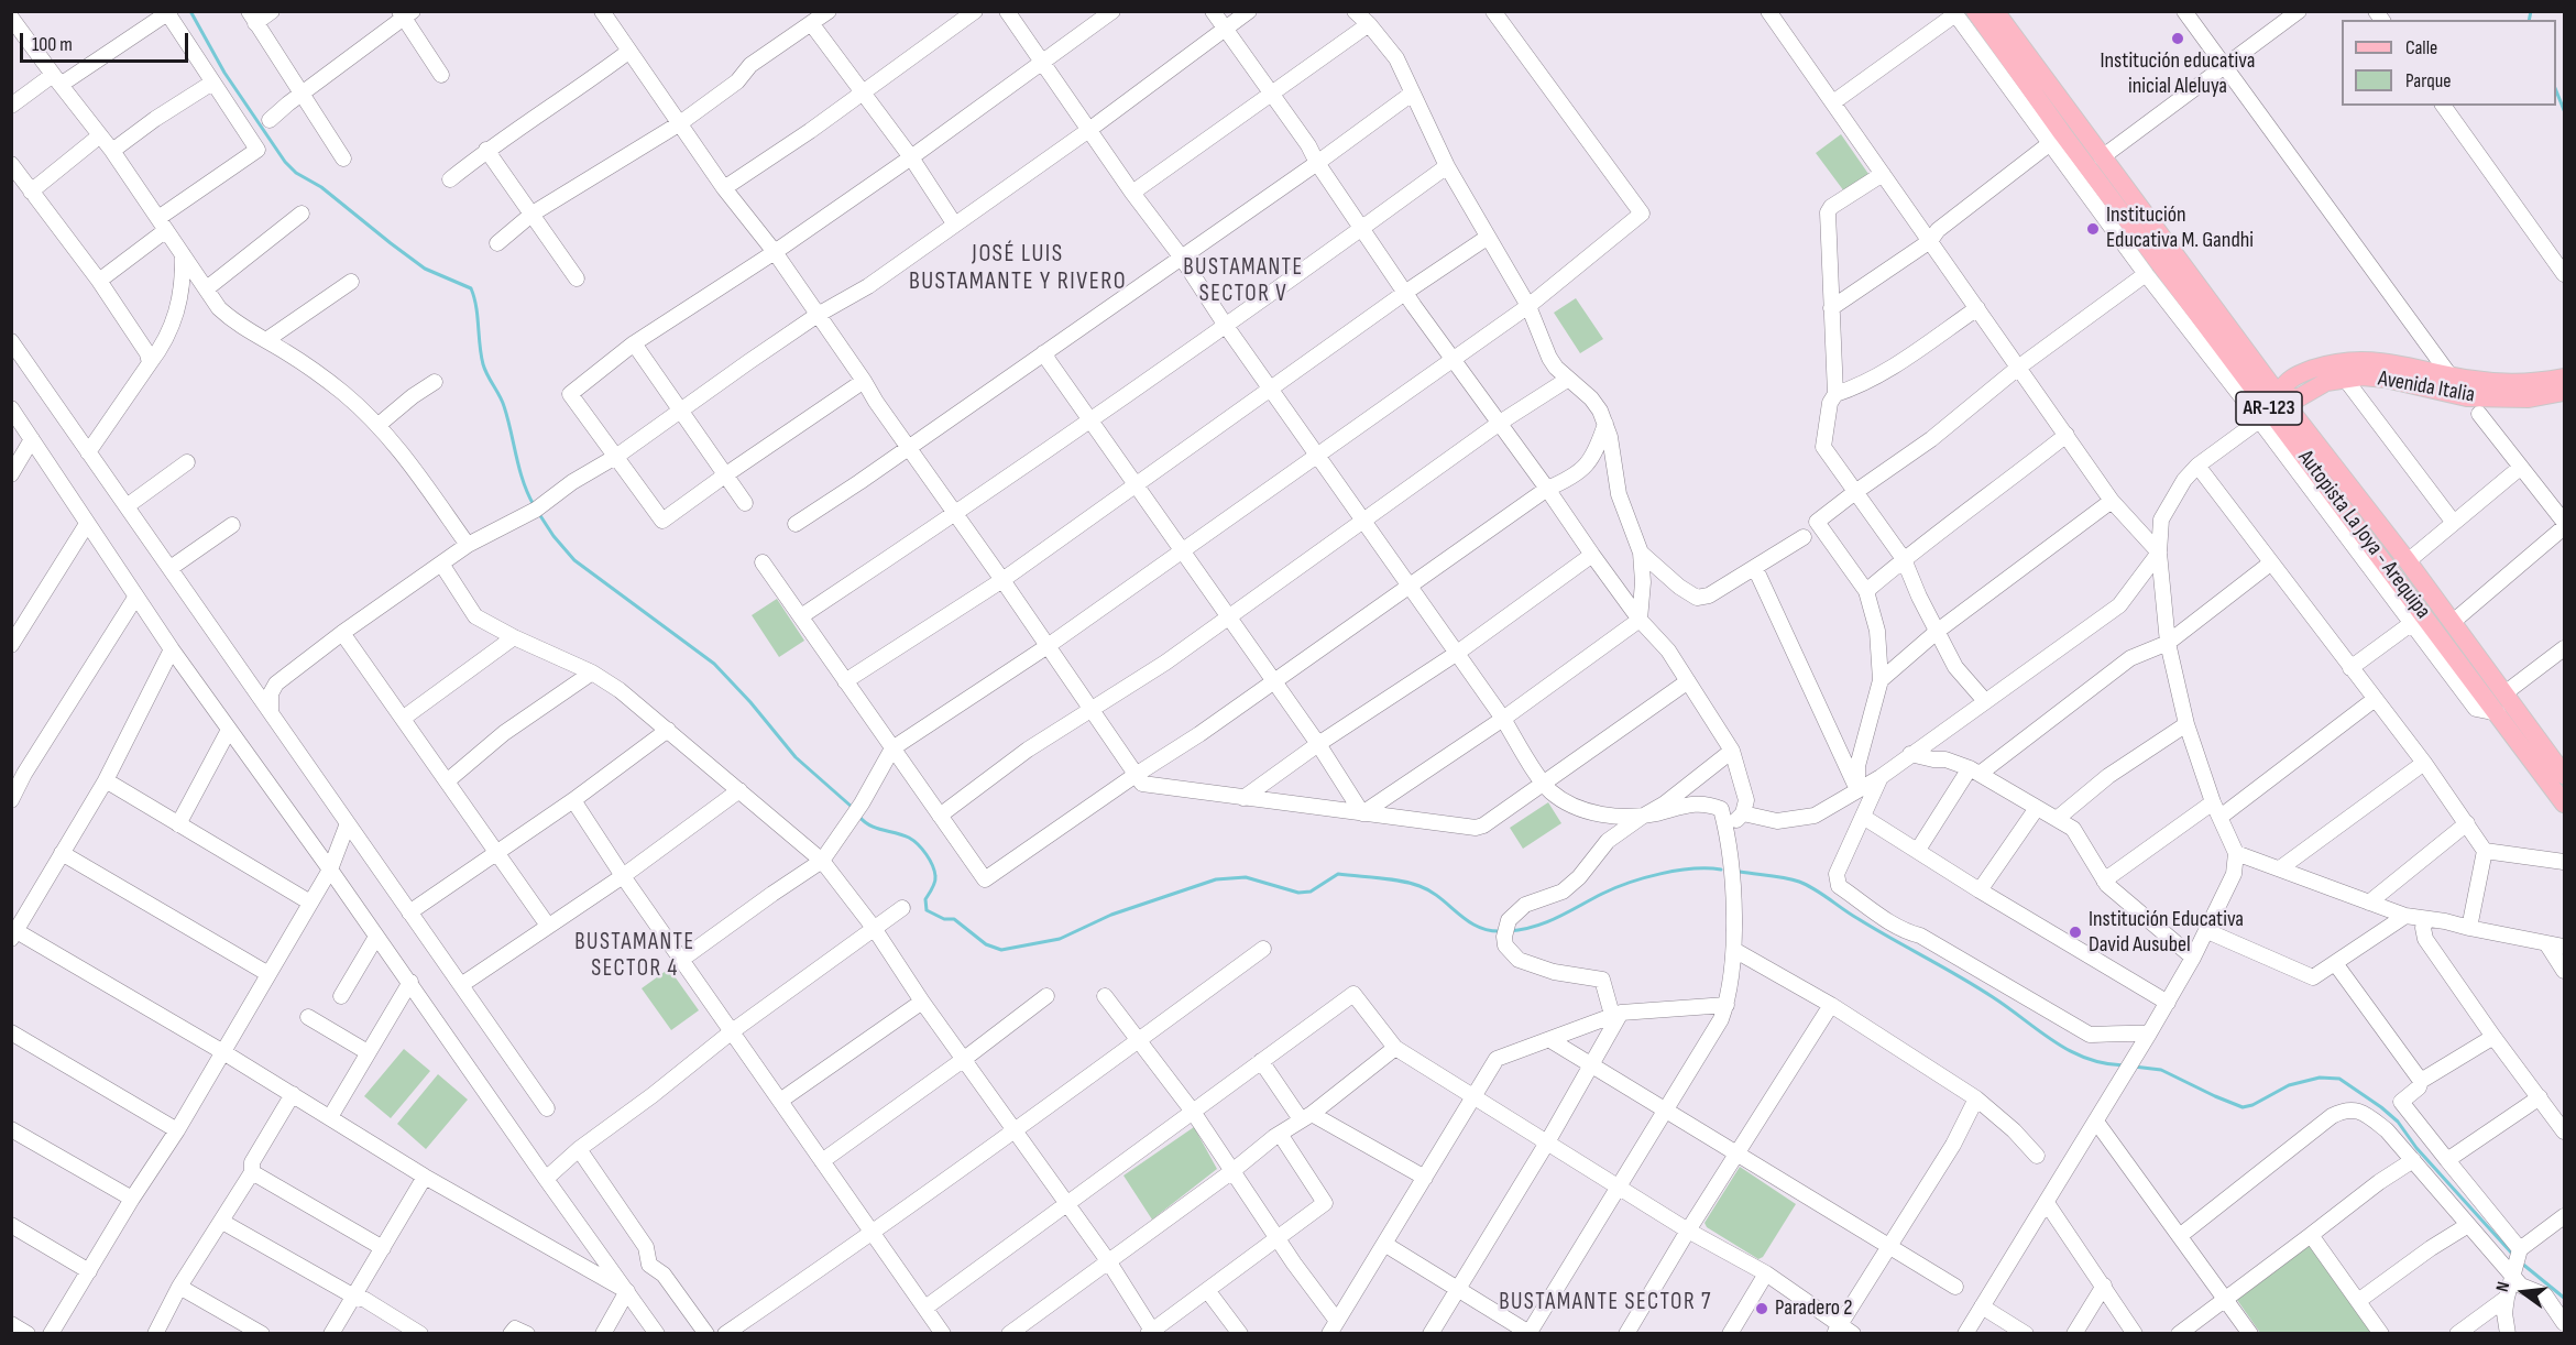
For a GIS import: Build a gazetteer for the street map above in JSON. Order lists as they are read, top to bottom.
{
  "streets": {
    "main road": ["Avenida Italia", "AR-123", "Autopista La Joya - Arequipa"]
  },
  "crossings": [
    ["Avenida Italia", "Autopista La Joya - Arequipa"]
  ],
  "districts": [
    "JOSÉ LUIS BUSTAMANTE Y RIVERO",
    "BUSTAMANTE SECTOR V",
    "BUSTAMANTE SECTOR 4",
    "BUSTAMANTE SECTOR 7"
  ],
  "places": [
    "Institución educativa inicial Aleluya",
    "Institución Educativa M. Gandhi",
    "Institución Educativa David Ausubel",
    "Paradero 2"
  ],
  "legend": ["Calle", "Parque"],
  "scale_bar": "100 m",
  "north": "left"
}
